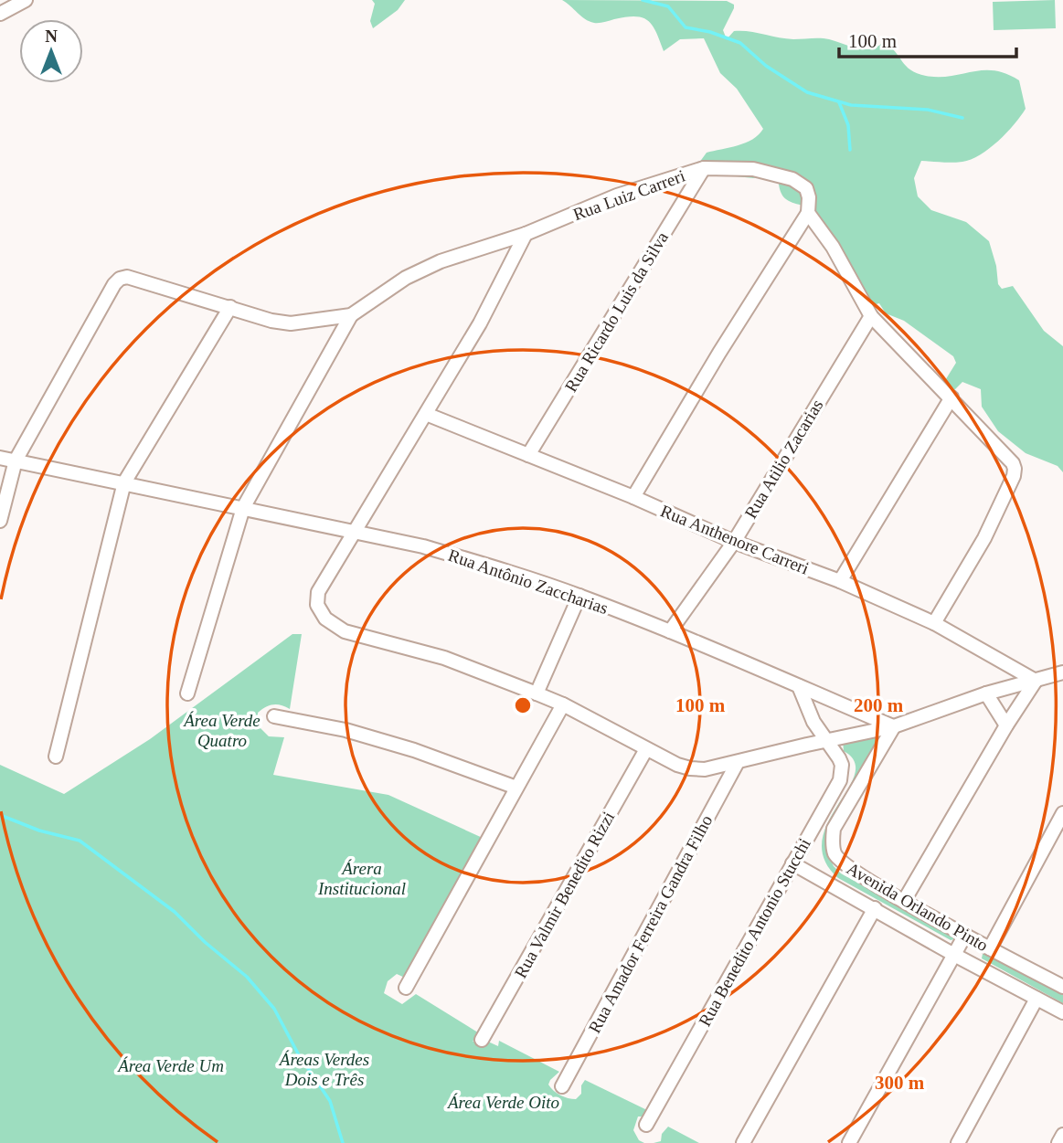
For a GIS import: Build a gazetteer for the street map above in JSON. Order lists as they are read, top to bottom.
{
  "streets": {
    "street": [
      "Rua Luiz Carreri",
      "Rua Ricardo Luis da Silva",
      "Rua Atilio Zacarias",
      "Rua Anthenore Carreri",
      "Rua Antônio Zaccharias",
      "Rua Valmir Benedito Rizzi",
      "Avenida Orlando Pinto",
      "Rua Amador Ferreira Gandra Filho",
      "Rua Benedito Antonio Stucchi"
    ]
  },
  "crossings": [
    ["Rua Luiz Carreri", "Rua Ricardo Luis da Silva"],
    ["Rua Luiz Carreri", "Rua Atilio Zacarias"],
    ["Rua Luiz Carreri", "Rua Anthenore Carreri"],
    ["Rua Luiz Carreri", "Rua Antônio Zaccharias"],
    ["Rua Ricardo Luis da Silva", "Rua Anthenore Carreri"],
    ["Rua Atilio Zacarias", "Rua Anthenore Carreri"],
    ["Rua Atilio Zacarias", "Rua Antônio Zaccharias"],
    ["Rua Antônio Zaccharias", "Avenida Orlando Pinto"],
    ["Rua Antônio Zaccharias", "Rua Benedito Antonio Stucchi"],
    ["Avenida Orlando Pinto", "Rua Benedito Antonio Stucchi"]
  ],
  "parks": [
    "Área Verde Quatro",
    "Árera Institucional",
    "Áreas Verdes Dois e Três",
    "Área Verde Um",
    "Área Verde Oito"
  ],
  "scale_bar": "100 m",
  "north": "top",
  "rings": ["100 m", "200 m", "300 m"]
}
